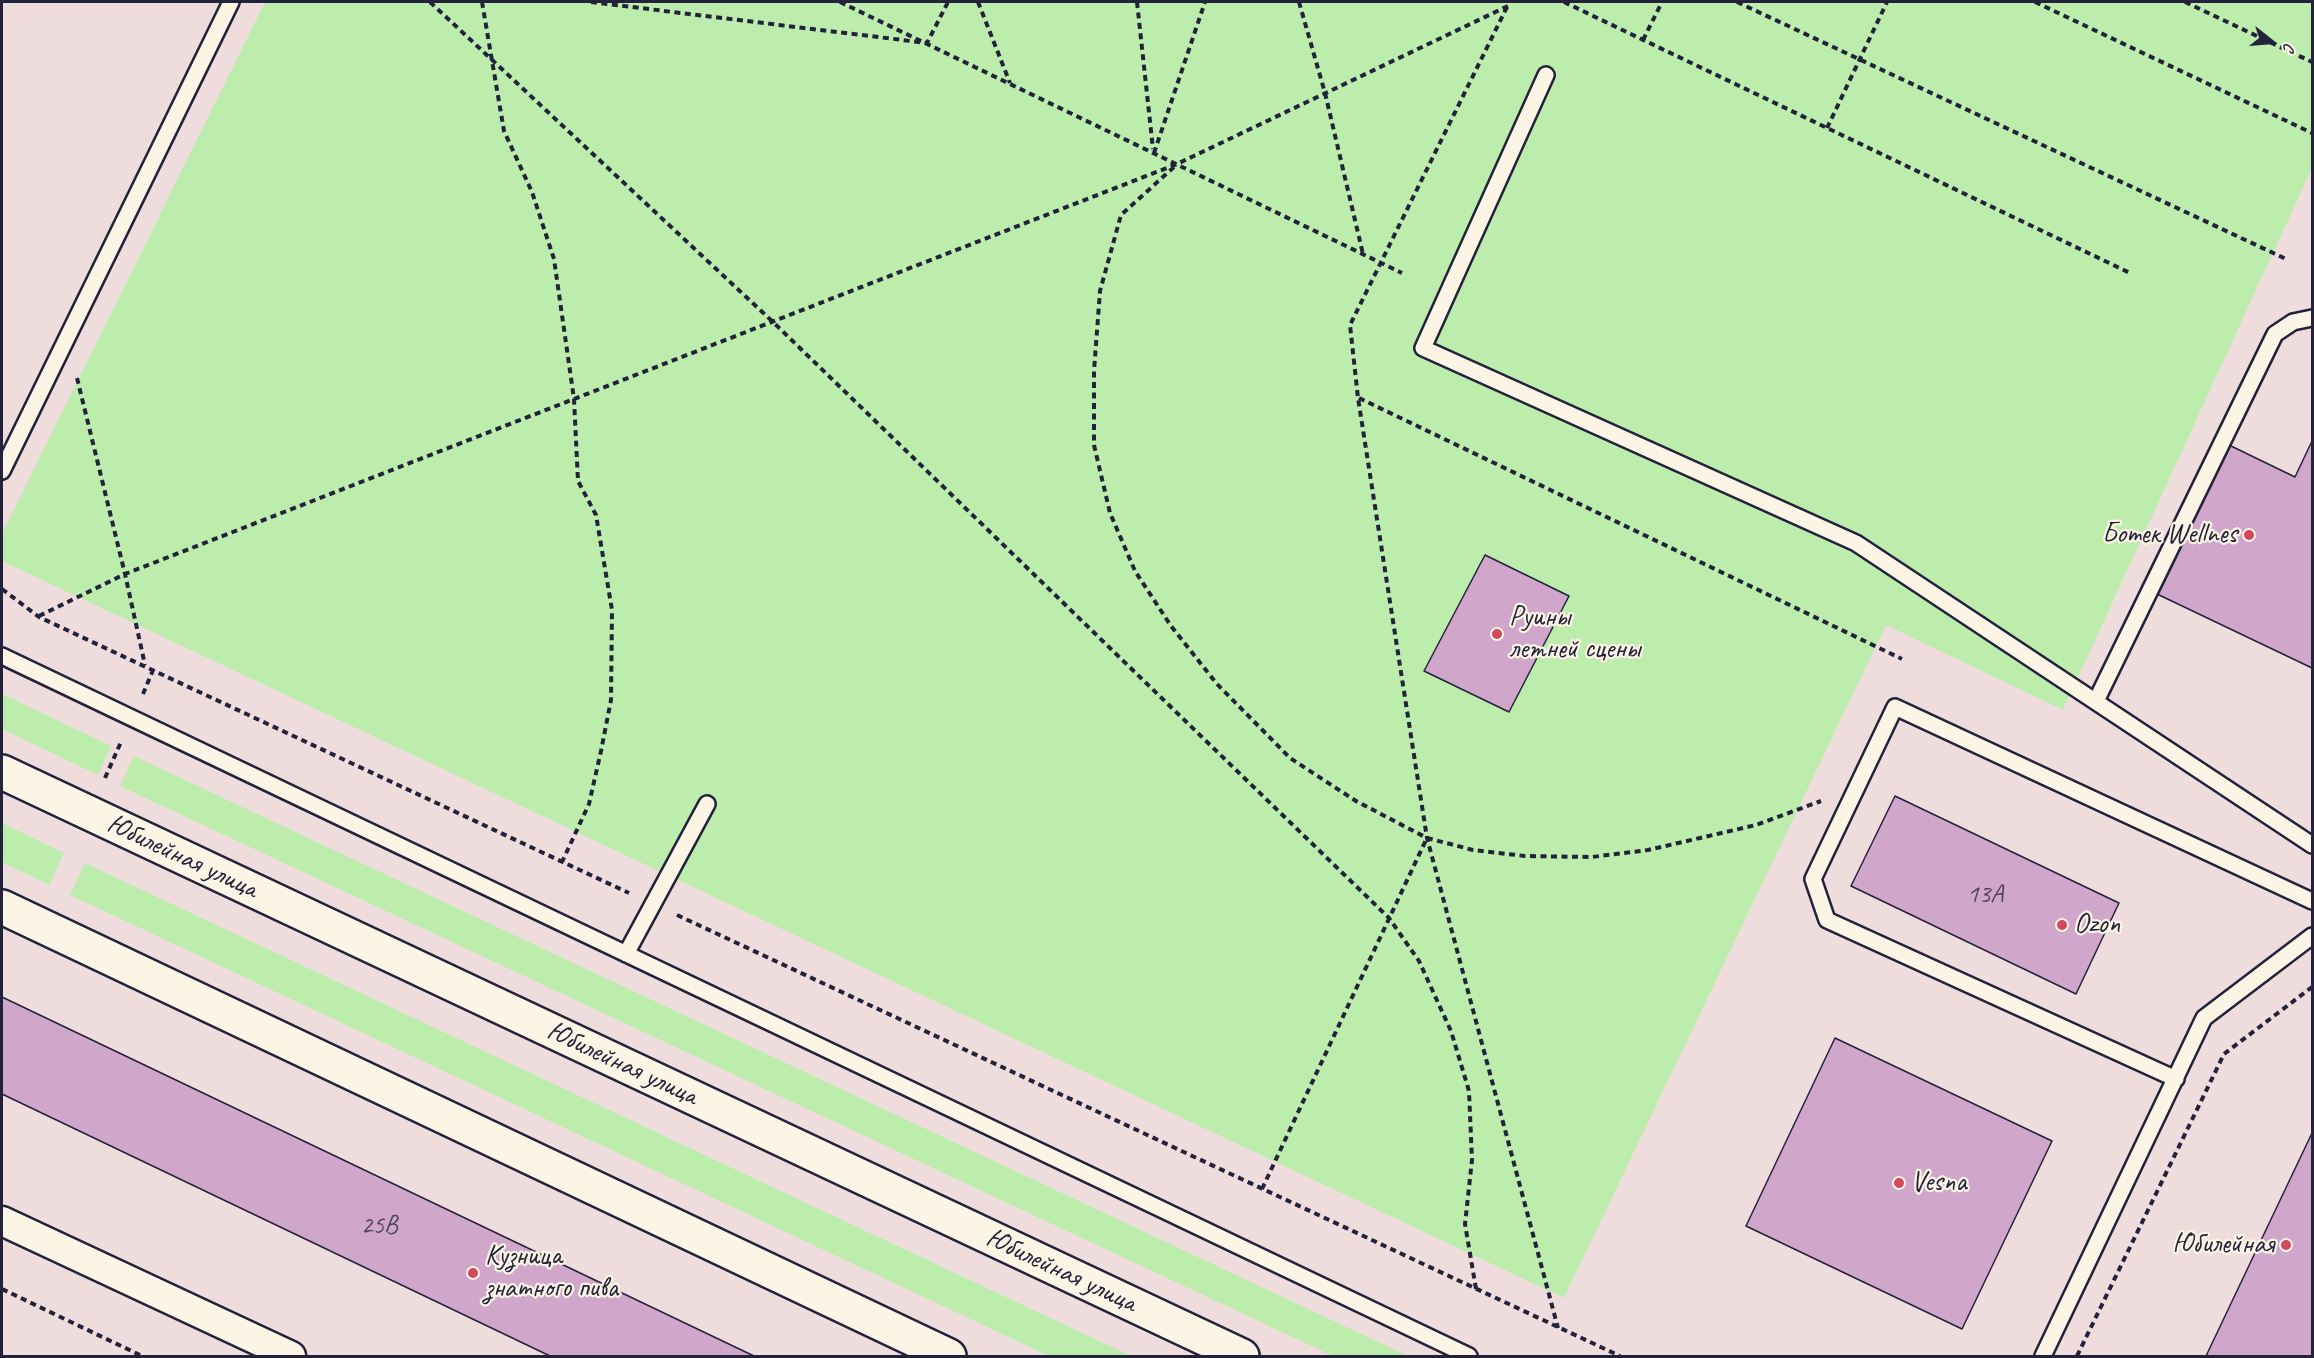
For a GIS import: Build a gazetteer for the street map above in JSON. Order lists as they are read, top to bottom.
{
  "streets": {
    "main road": ["Юбилейная улица"]
  },
  "places": [
    "Ботек Wellnes",
    "Руины летней сцены",
    "Ozon",
    "Vesna",
    "Юбилейная",
    "Кузница знатного пива"
  ],
  "house_numbers": ["13А", "25В"],
  "north": "right"
}
